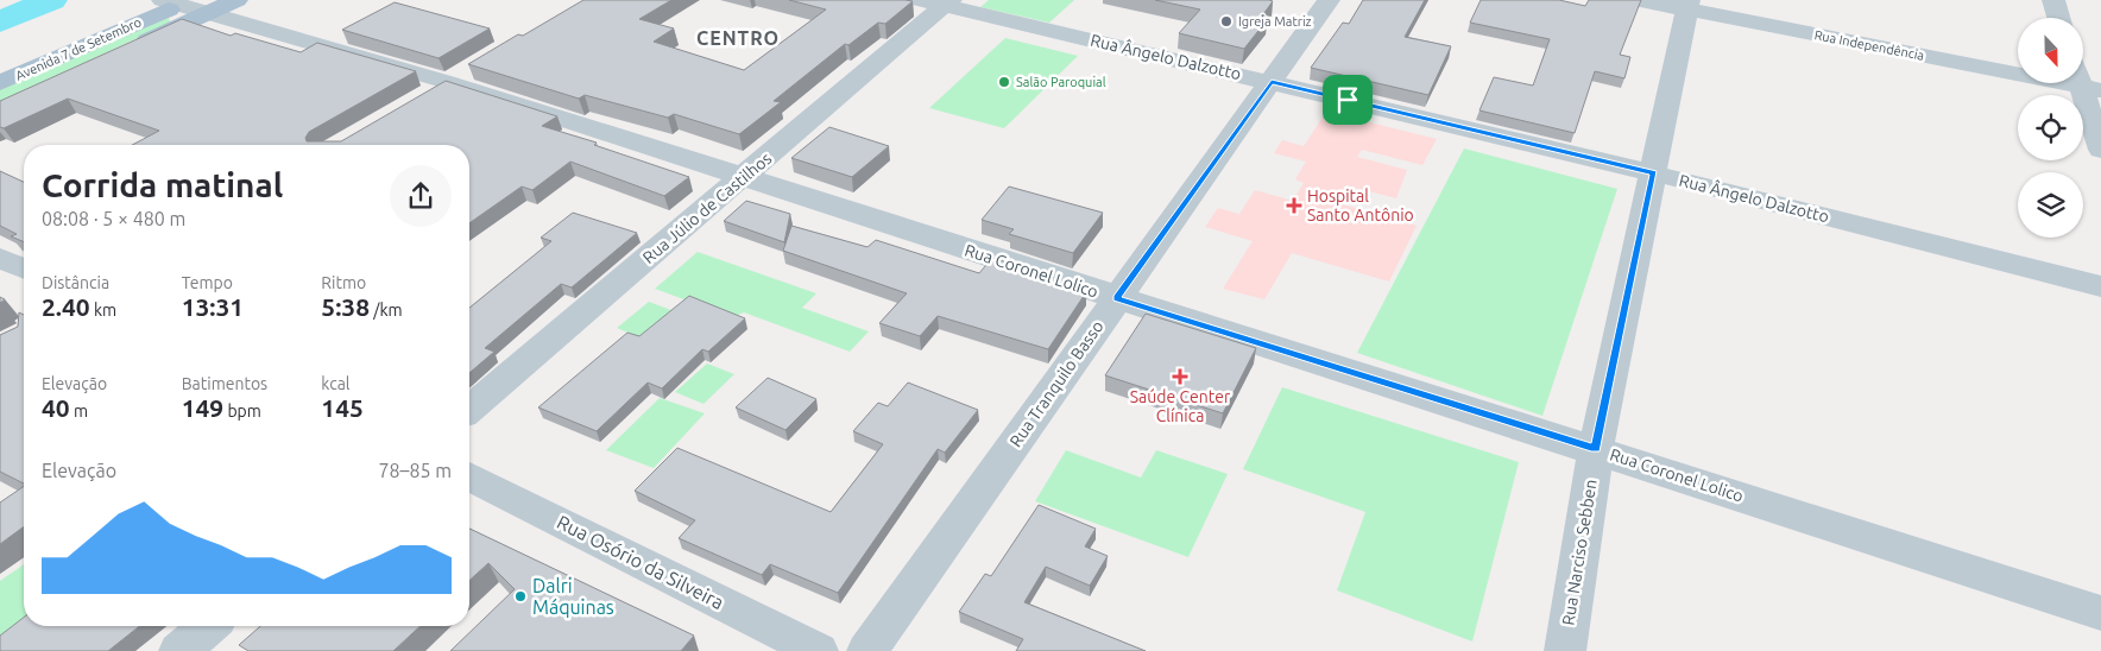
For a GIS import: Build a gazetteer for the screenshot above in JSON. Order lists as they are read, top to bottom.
{
  "streets": {
    "main road": ["Avenida 7 de Setembro"],
    "street": [
      "Rua Independência",
      "Rua Ângelo Dalzotto",
      "Rua Júlio de Castilhos",
      "Rua Coronel Lolico",
      "Rua Tranquilo Basso",
      "Rua Narciso Sebben",
      "Rua Osório da Silveira"
    ]
  },
  "crossings": [
    ["Rua Independência", "Rua Narciso Sebben"],
    ["Avenida 7 de Setembro", "Rua Coronel Lolico"],
    ["Rua Ângelo Dalzotto", "Rua Júlio de Castilhos"],
    ["Rua Ângelo Dalzotto", "Rua Tranquilo Basso"],
    ["Rua Ângelo Dalzotto", "Rua Narciso Sebben"],
    ["Rua Júlio de Castilhos", "Rua Coronel Lolico"],
    ["Rua Coronel Lolico", "Rua Tranquilo Basso"],
    ["Rua Coronel Lolico", "Rua Narciso Sebben"]
  ],
  "districts": ["CENTRO"],
  "places": {
    "other": ["Igreja Matriz", "Salão Paroquial", "Dalri Máquinas"],
    "health": ["Hospital Santo Antônio", "Saúde Center Clínica"]
  },
  "north": "bottom",
  "page": {
    "heading": ["Corrida matinal", "08:08 · 5 × 480 m"],
    "stats": [
      ["Distância", "2.40 km"],
      ["Tempo", "13:31"],
      ["Ritmo", "5:38 /km"],
      ["Elevação", "40 m"],
      ["Batimentos", "149 bpm"],
      ["kcal", "145"]
    ],
    "chart": ["Elevação", "78–85 m"]
  }
}
